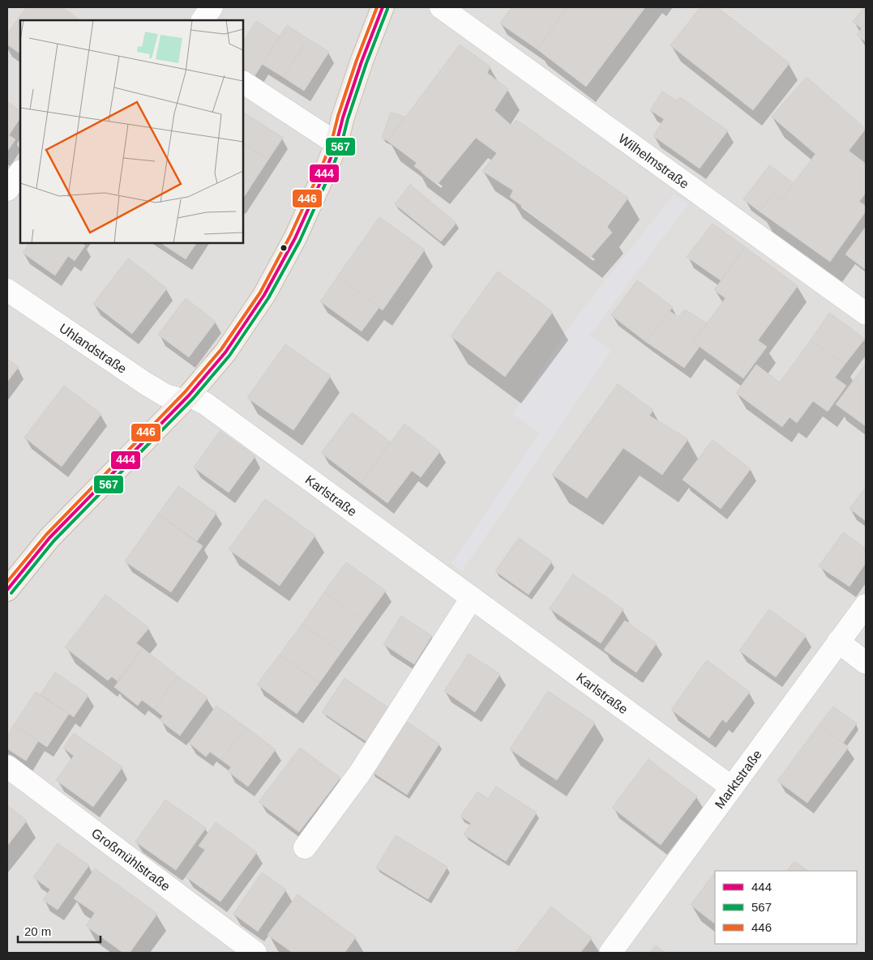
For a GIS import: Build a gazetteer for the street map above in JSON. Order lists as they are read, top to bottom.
{
  "streets": {
    "street": [
      "Wilhelmstraße",
      "Uhlandstraße",
      "Karlstraße",
      "Marktstraße",
      "Großmühlstraße"
    ]
  },
  "crossings": [
    ["Uhlandstraße", "Karlstraße"],
    ["Karlstraße", "Marktstraße"]
  ],
  "lines": ["transit line 444", "transit line 446", "transit line 567"],
  "legend": ["444", "567", "446"],
  "scale_bar": "20 m"
}
